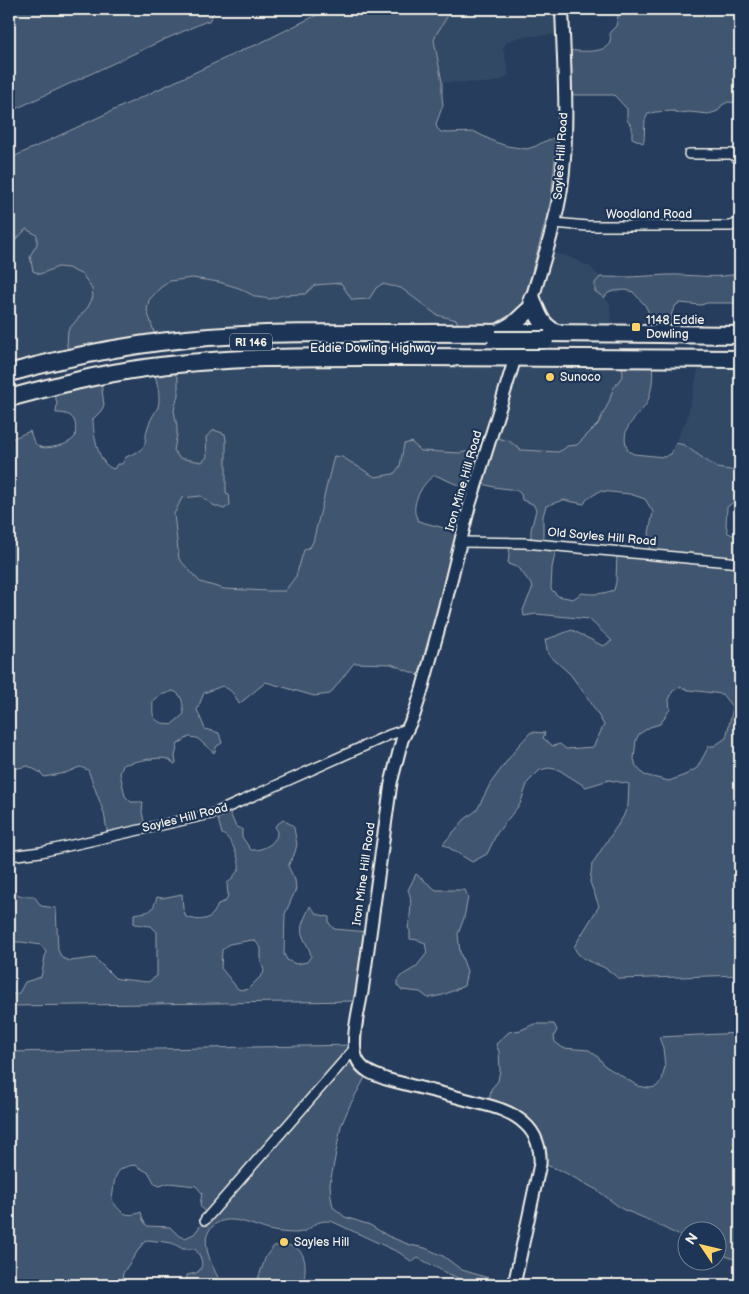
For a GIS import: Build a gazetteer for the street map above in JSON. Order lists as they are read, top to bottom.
{
  "streets": {
    "highway": ["RI 146", "Eddie Dowling Highway"],
    "main road": ["Sayles Hill Road"],
    "street": ["Woodland Road", "Iron Mine Hill Road", "Old Sayles Hill Road"]
  },
  "crossings": [
    ["Sayles Hill Road", "Woodland Road"],
    ["Sayles Hill Road", "Iron Mine Hill Road"],
    ["Iron Mine Hill Road", "Old Sayles Hill Road"]
  ],
  "places": {
    "transit": ["1148 Eddie Dowling"],
    "other": ["Sunoco", "Sayles Hill"]
  },
  "north": "top left"
}
